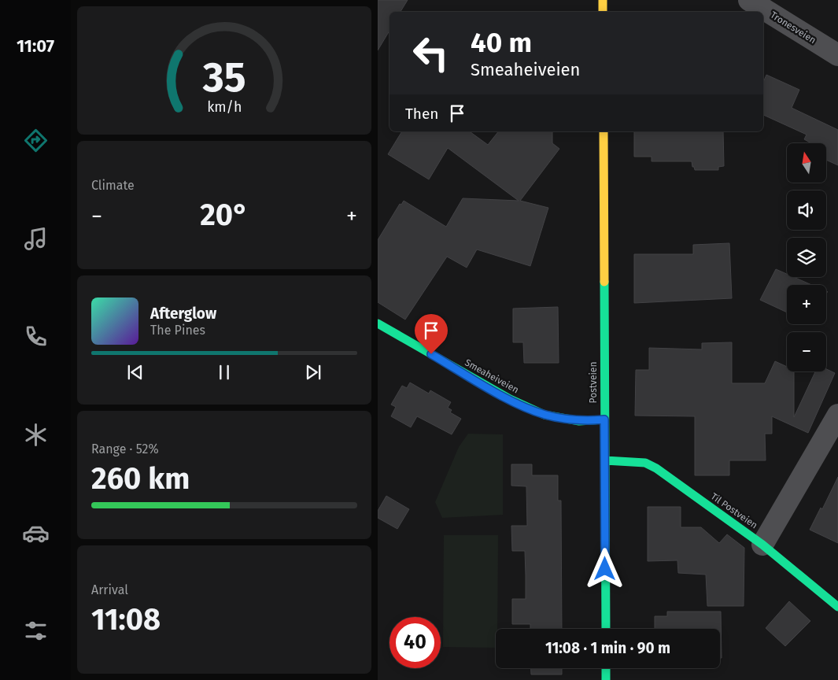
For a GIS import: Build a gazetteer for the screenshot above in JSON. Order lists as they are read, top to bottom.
{
  "streets": {
    "street": [
      "Tronesveien",
      "Smeaheiveien",
      "Postveien",
      "Til Postveien"
    ]
  },
  "crossings": [
    ["Smeaheiveien", "Postveien"],
    ["Postveien", "Til Postveien"]
  ],
  "north": "top",
  "page": {
    "tabs": "11:07",
    "turn": ["40 m", "Smeaheiveien"],
    "then": "Then",
    "tile": [
      "Climate",
      ["Range · 52%", "260 km"],
      ["Arrival", "11:08"]
    ],
    "map_buttons": ["+", "−"],
    "heat": ["−", "20°", "+"],
    "song": ["Afterglow", "The Pines"],
    "limit": "40",
    "trip": "11:08 · 1 min · 90 m",
    "gauge": ["35", "km/h"]
  }
}
